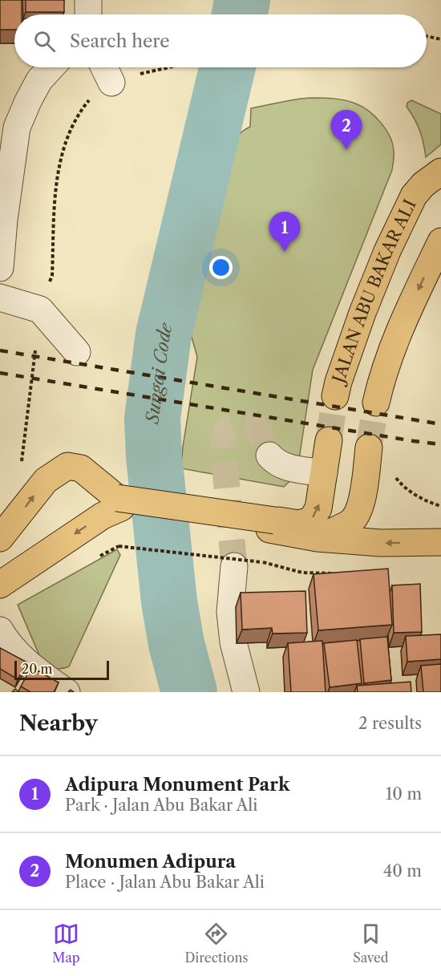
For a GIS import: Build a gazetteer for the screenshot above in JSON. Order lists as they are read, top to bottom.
{
  "streets": {
    "main road": ["JALAN ABU BAKAR ALI"]
  },
  "water": ["Sungai Code"],
  "scale_bar": "20 m",
  "page": {
    "search": "Search here",
    "pins": ["2", "1"],
    "scale": "20 m",
    "heading": ["Nearby", "2 results"],
    "list": [
      {
        "mark": "1",
        "name": "Adipura Monument Park",
        "note": "Park · Jalan Abu Bakar Ali",
        "value": "10 m"
      },
      {
        "mark": "2",
        "name": "Monumen Adipura",
        "note": "Place · Jalan Abu Bakar Ali",
        "value": "40 m"
      }
    ],
    "nav": ["Map", "Directions", "Saved"]
  }
}
